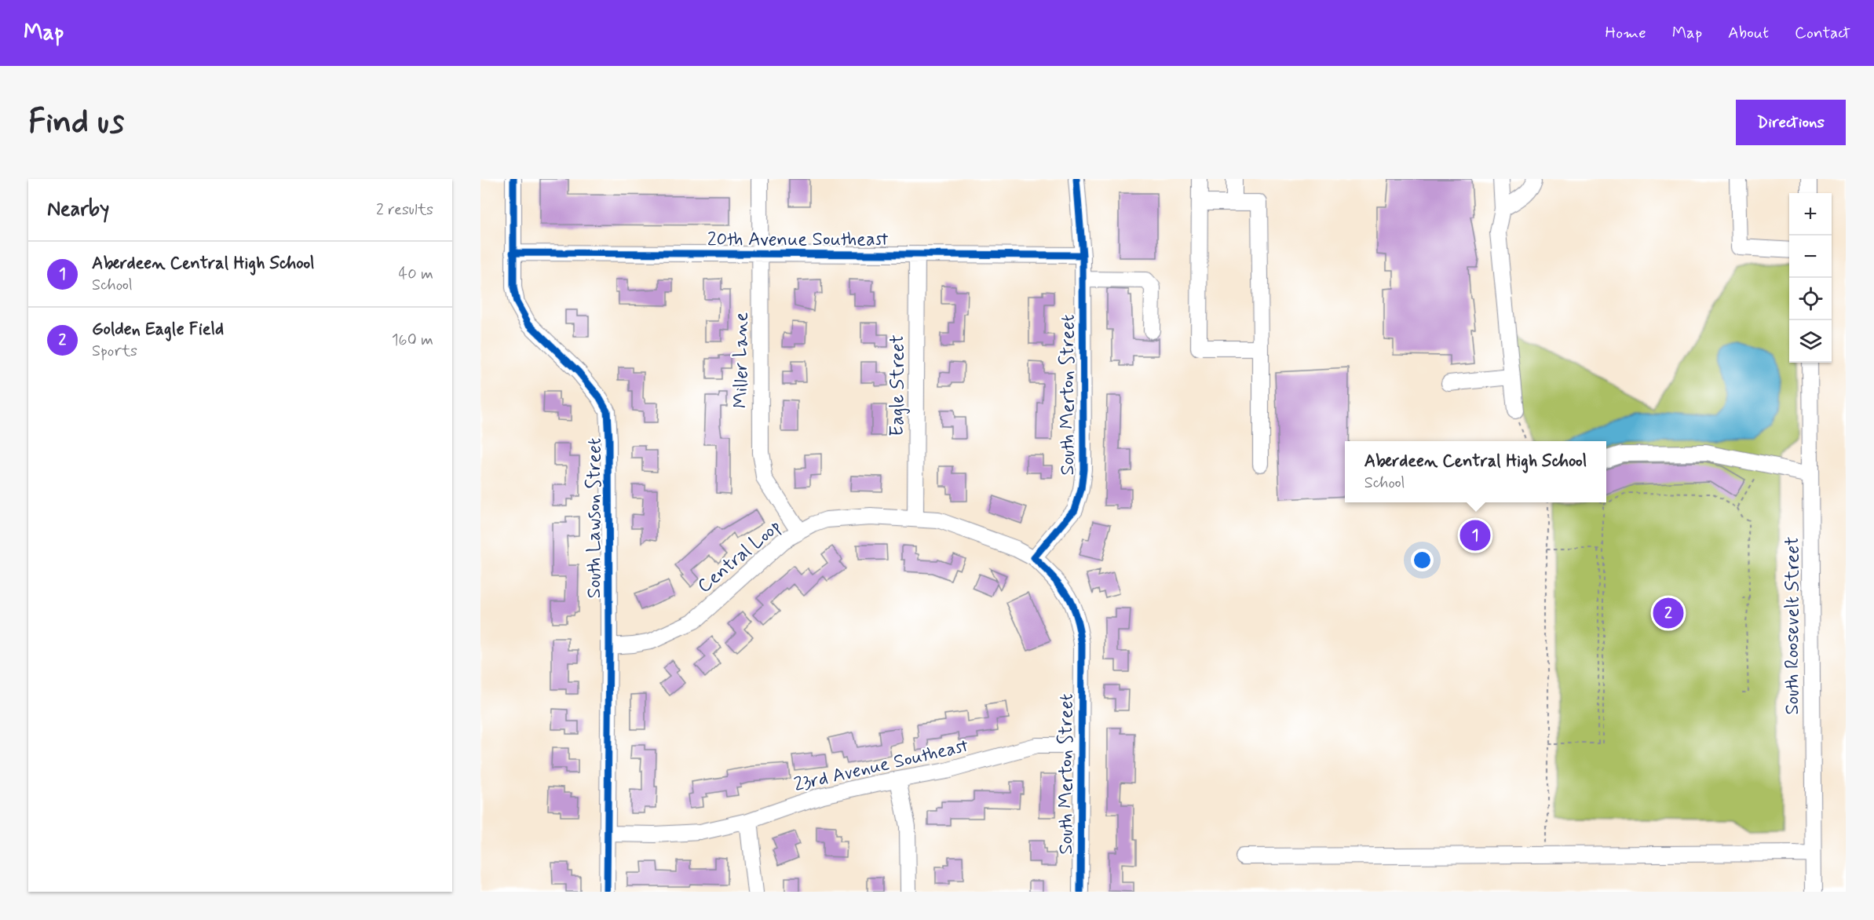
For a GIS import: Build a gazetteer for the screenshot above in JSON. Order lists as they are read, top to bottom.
{
  "streets": {
    "street": [
      "20th Avenue Southeast",
      "Miller Lane",
      "Eagle Street",
      "South Merton Street",
      "South Lawson Street",
      "Central Loop",
      "South Roosevelt Street",
      "23rd Avenue Southeast"
    ]
  },
  "crossings": [
    ["20th Avenue Southeast", "Miller Lane"],
    ["20th Avenue Southeast", "Eagle Street"],
    ["20th Avenue Southeast", "South Merton Street"],
    ["20th Avenue Southeast", "South Lawson Street"],
    ["Miller Lane", "Central Loop"],
    ["Eagle Street", "Central Loop"],
    ["South Merton Street", "Central Loop"],
    ["South Merton Street", "23rd Avenue Southeast"],
    ["South Lawson Street", "Central Loop"],
    ["South Lawson Street", "23rd Avenue Southeast"]
  ],
  "page": {
    "header": "Map",
    "nav": [
      "Home",
      "Map",
      "About",
      "Contact"
    ],
    "buttons": "Directions",
    "title": "Find us",
    "heading": ["Nearby", "2 results"],
    "map_buttons": ["+", "−"],
    "list": [
      {
        "mark": "1",
        "name": "Aberdeen Central High School",
        "note": "School",
        "value": "40 m"
      },
      {
        "mark": "2",
        "name": "Golden Eagle Field",
        "note": "Sports",
        "value": "160 m"
      }
    ],
    "popup": ["Aberdeen Central High School", "School"],
    "pins": ["1", "2"]
  }
}
